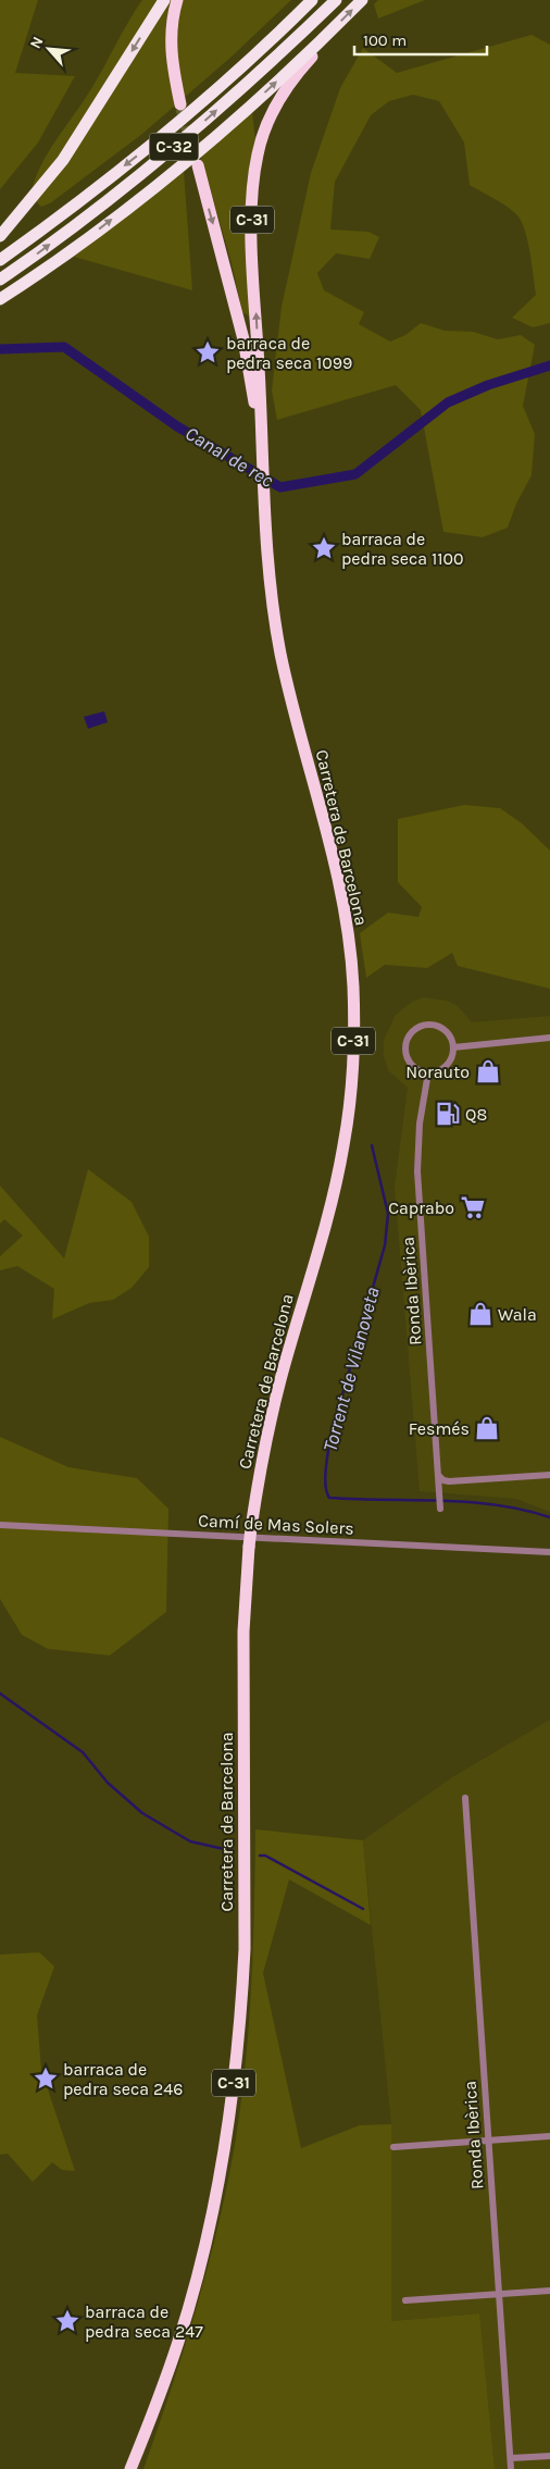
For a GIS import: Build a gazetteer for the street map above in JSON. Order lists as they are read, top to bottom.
{
  "streets": {
    "highway": ["C-32", "C-31", "Carretera de Barcelona"],
    "street": ["Ronda Ibèrica", "Camí de Mas Solers"]
  },
  "crossings": [
    ["C-31", "Carretera de Barcelona"]
  ],
  "water": ["Canal de rec", "Torrent de Vilanoveta"],
  "places": {
    "place": [
      "barraca de pedra seca 1099",
      "barraca de pedra seca 1100",
      "barraca de pedra seca 246",
      "barraca de pedra seca 247"
    ],
    "shop": ["Norauto", "Wala", "Fesmés"],
    "fuel station": ["Q8"],
    "supermarket": ["Caprabo"]
  },
  "scale_bar": "100 m",
  "north": "top left"
}
